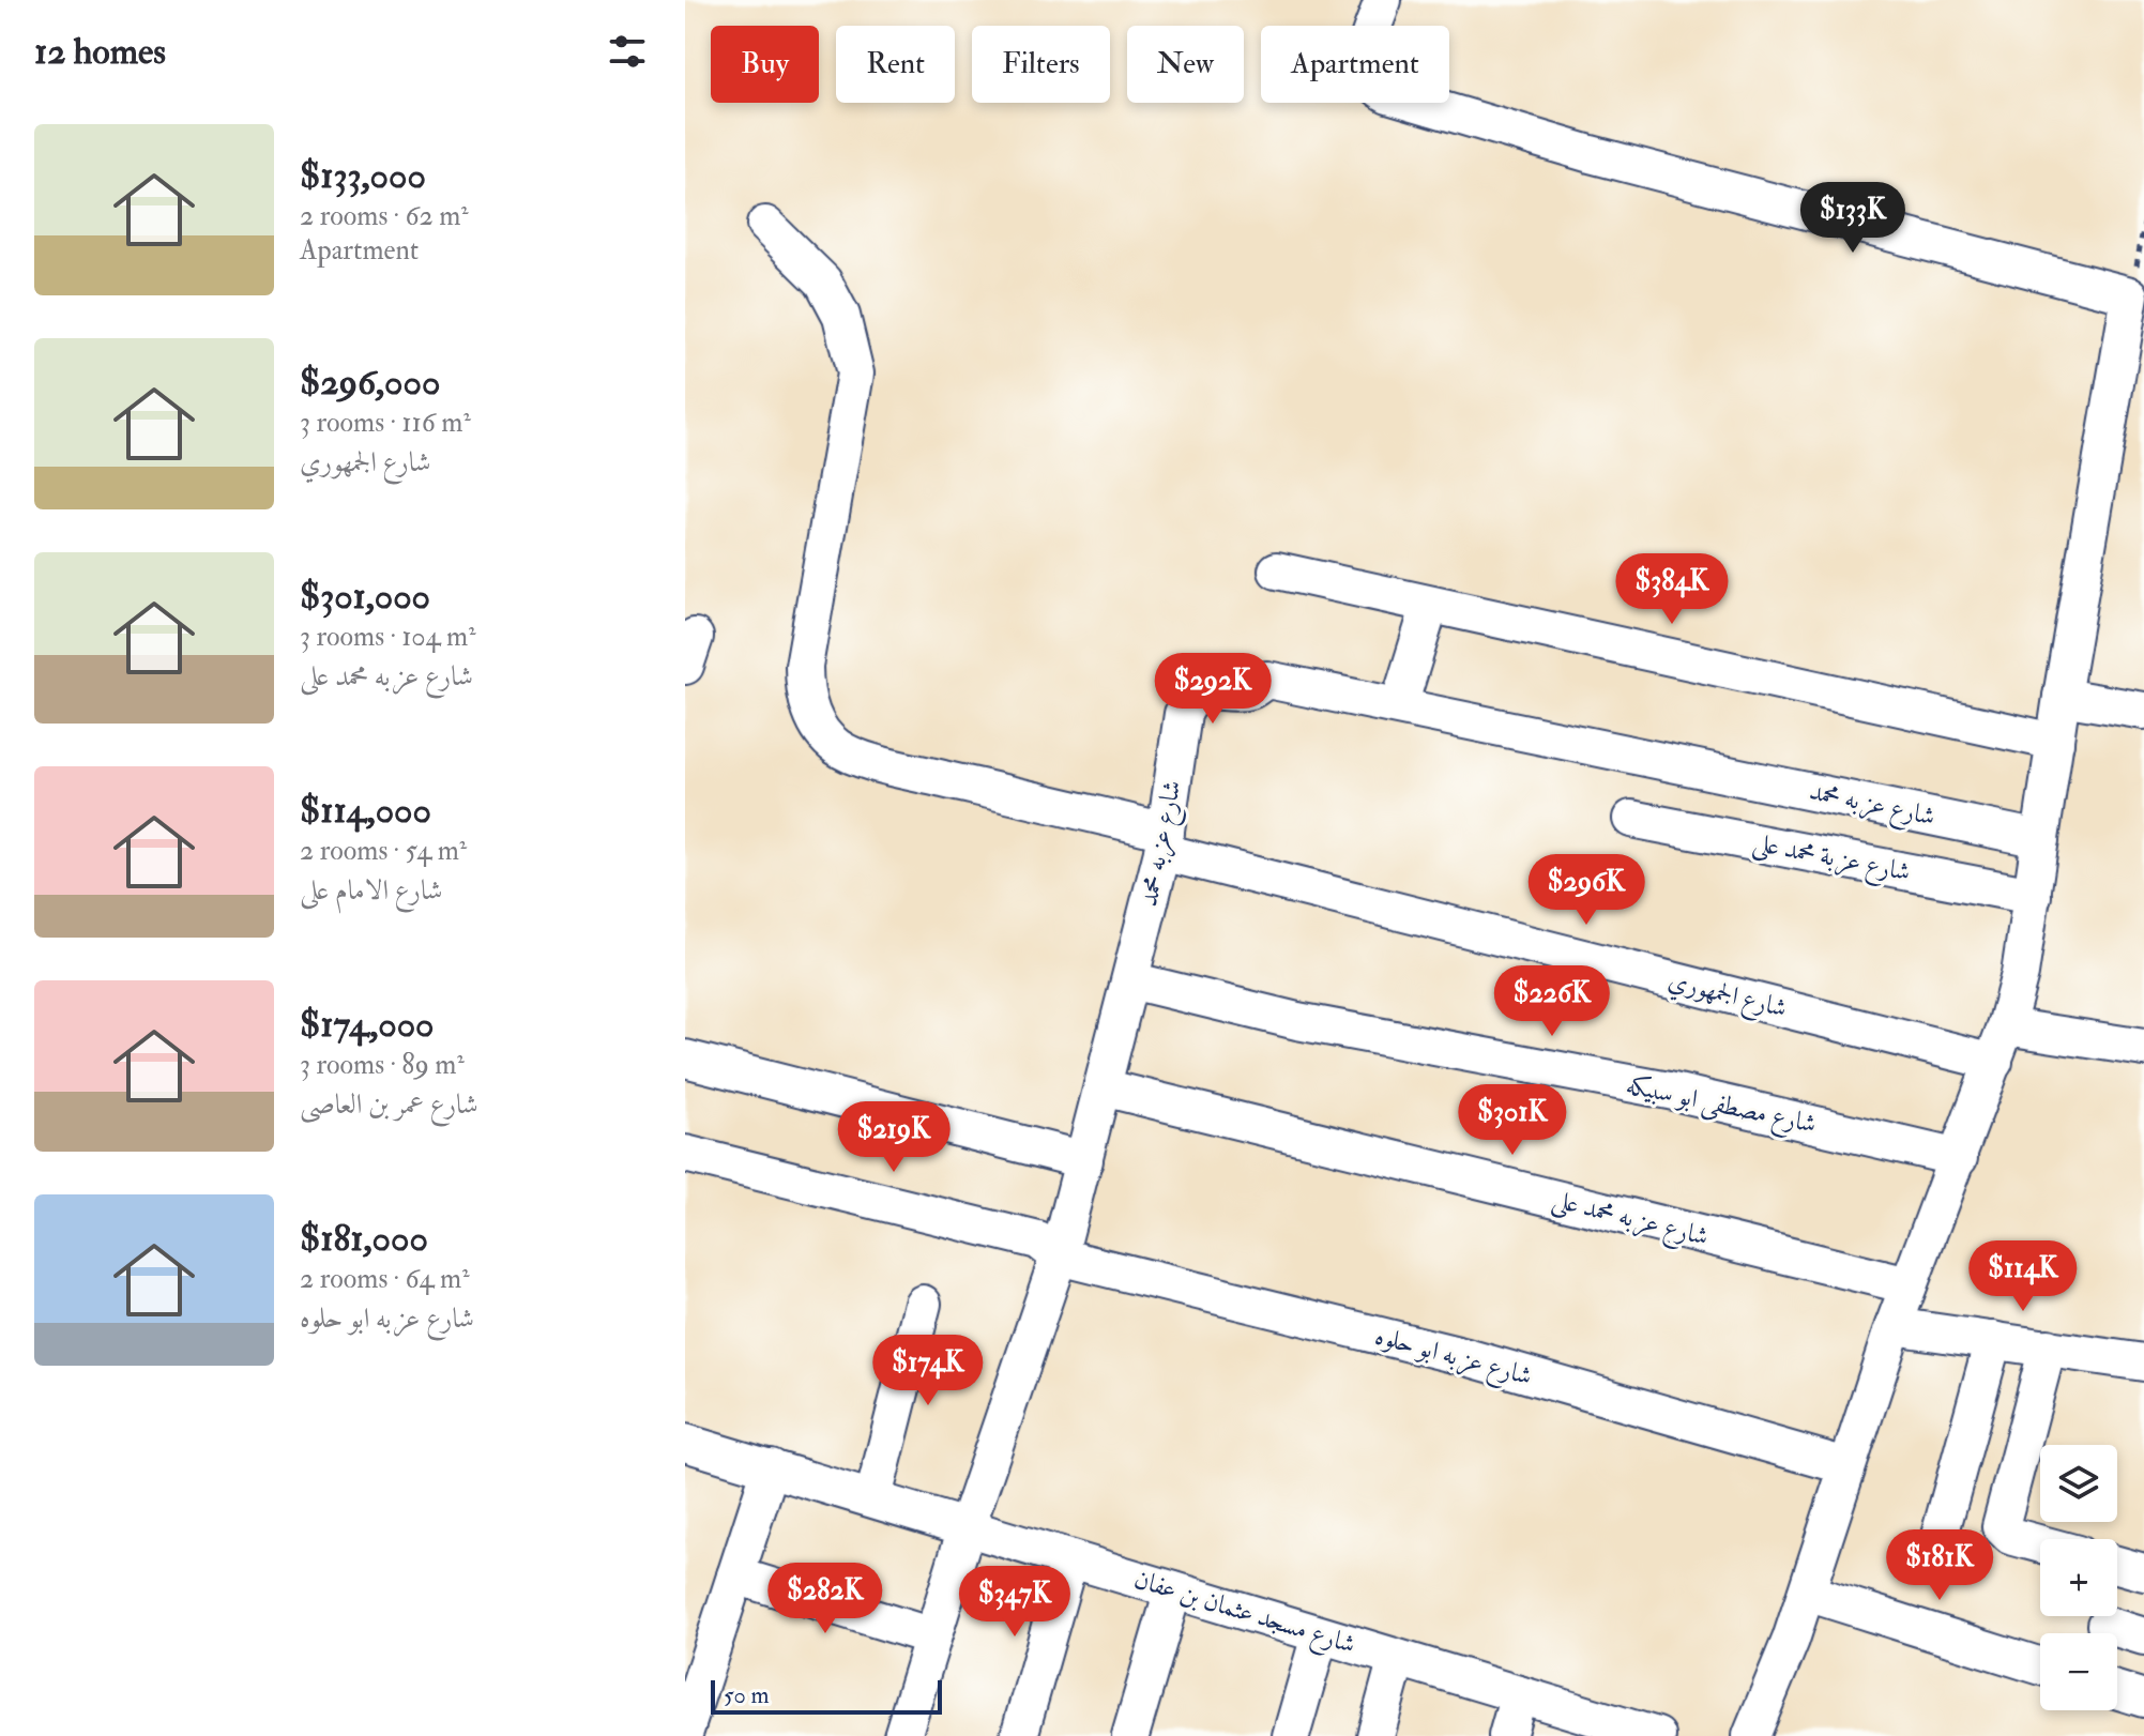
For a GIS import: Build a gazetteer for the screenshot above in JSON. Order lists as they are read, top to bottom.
{
  "streets": {
    "street": [
      "شارع عزبه محمد",
      "شارع عزبة محمد على",
      "شارع الجمهوري",
      "شارع مصطفى ابو سبيكه",
      "شارع عزبه محمد على",
      "شارع عزبه ابو حلوه",
      "شارع مسجد عثمان بن عفان"
    ]
  },
  "crossings": [
    ["شارع عزبه محمد", "شارع الجمهوري"],
    ["شارع عزبه محمد", "شارع مصطفى ابو سبيكه"],
    ["شارع عزبه محمد", "شارع عزبه محمد على"],
    ["شارع عزبه محمد", "شارع عزبه ابو حلوه"],
    ["شارع عزبه محمد", "شارع مسجد عثمان بن عفان"]
  ],
  "scale_bar": "50 m",
  "page": {
    "heading": "12 homes",
    "chip": [
      "Buy",
      "Rent",
      "Filters",
      "New",
      "Apartment"
    ],
    "list": [
      {
        "name": "$133,000",
        "note": "2 rooms · 62 m² · Apartment"
      },
      {
        "name": "$296,000",
        "note": "3 rooms · 116 m² · شارع الجمهوري"
      },
      {
        "name": "$301,000",
        "note": "3 rooms · 104 m² · شارع عزبه محمد على"
      },
      {
        "name": "$114,000",
        "note": "2 rooms · 54 m² · شارع الامام على"
      },
      {
        "name": "$174,000",
        "note": "3 rooms · 89 m² · شارع عمر بن العاصى"
      },
      {
        "name": "$181,000",
        "note": "2 rooms · 64 m² · شارع عزبه ابو حلوه"
      }
    ],
    "price": [
      "$133K",
      "$384K",
      "$292K",
      "$296K",
      "$226K",
      "$301K",
      "$219K",
      "$114K",
      "$174K",
      "$181K",
      "$282K",
      "$347K"
    ],
    "map_buttons": ["+", "−"],
    "scale": "50 m"
  }
}
